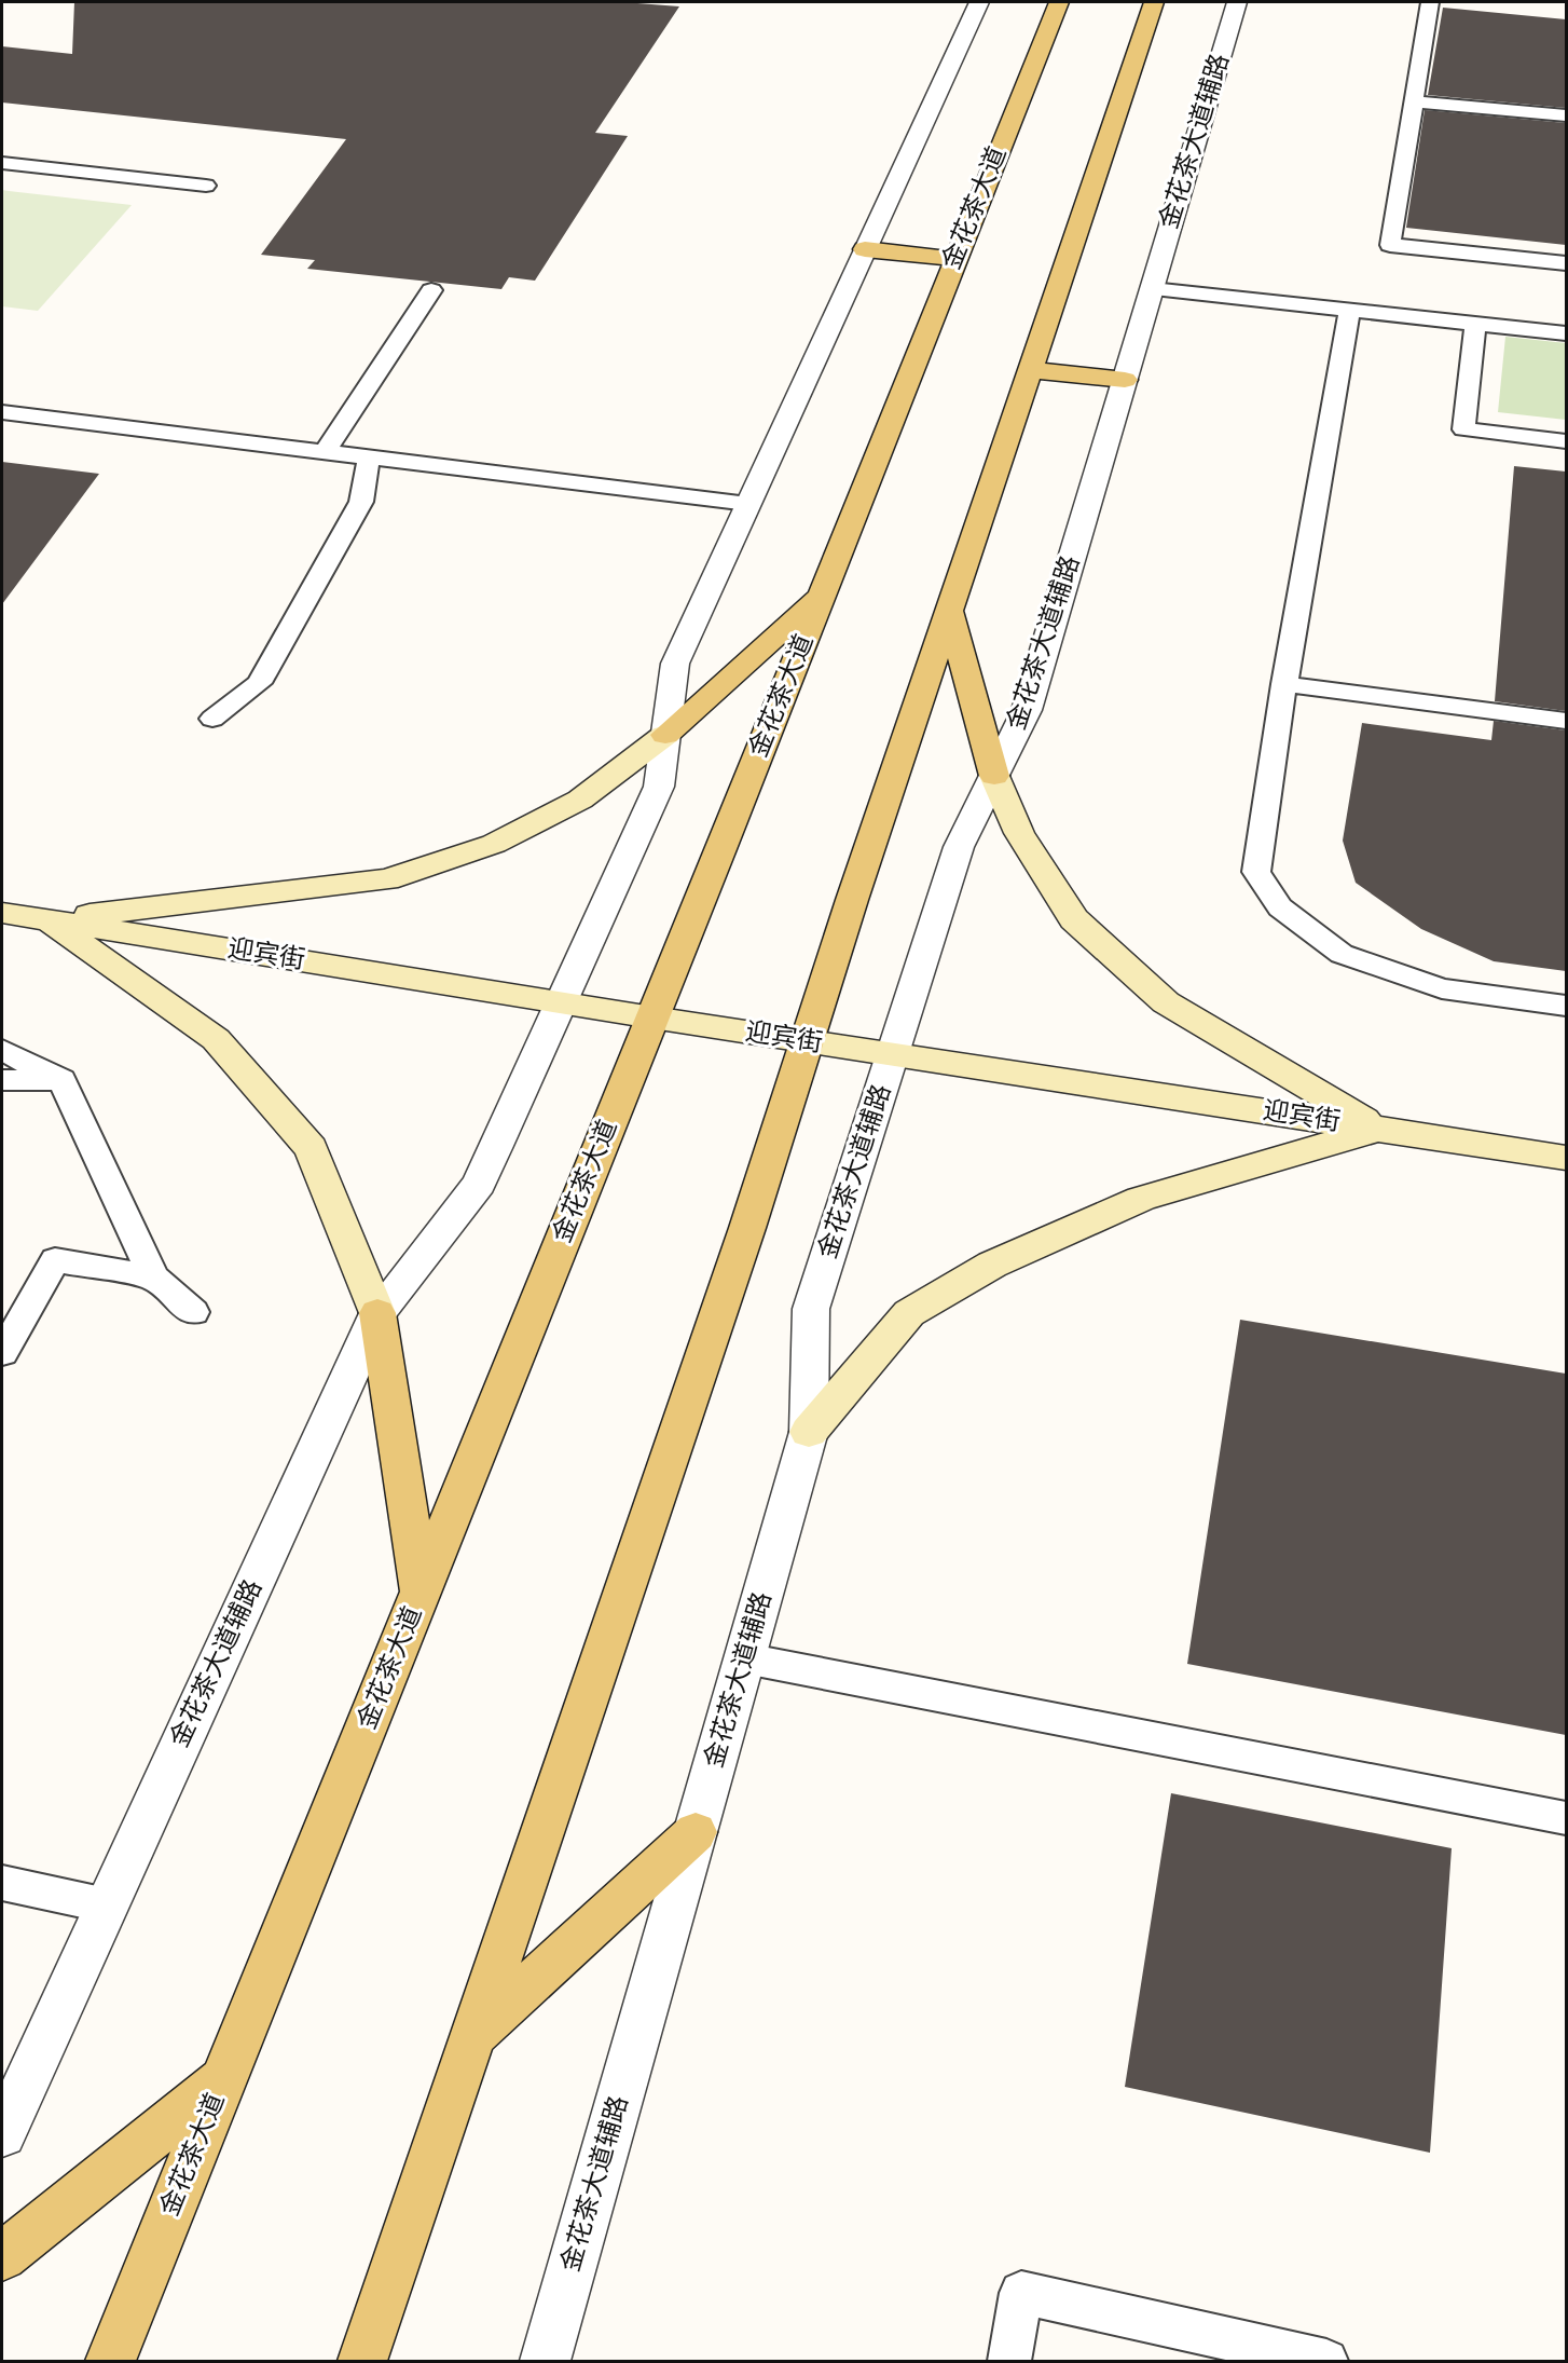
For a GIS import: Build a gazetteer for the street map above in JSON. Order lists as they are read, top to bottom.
{
  "streets": {
    "main road": ["金花茶大道", "迎宾街"],
    "street": ["金花茶大道辅路"]
  },
  "crossings": [
    ["金花茶大道辅路", "迎宾街"],
    ["金花茶大道", "迎宾街"]
  ]
}
